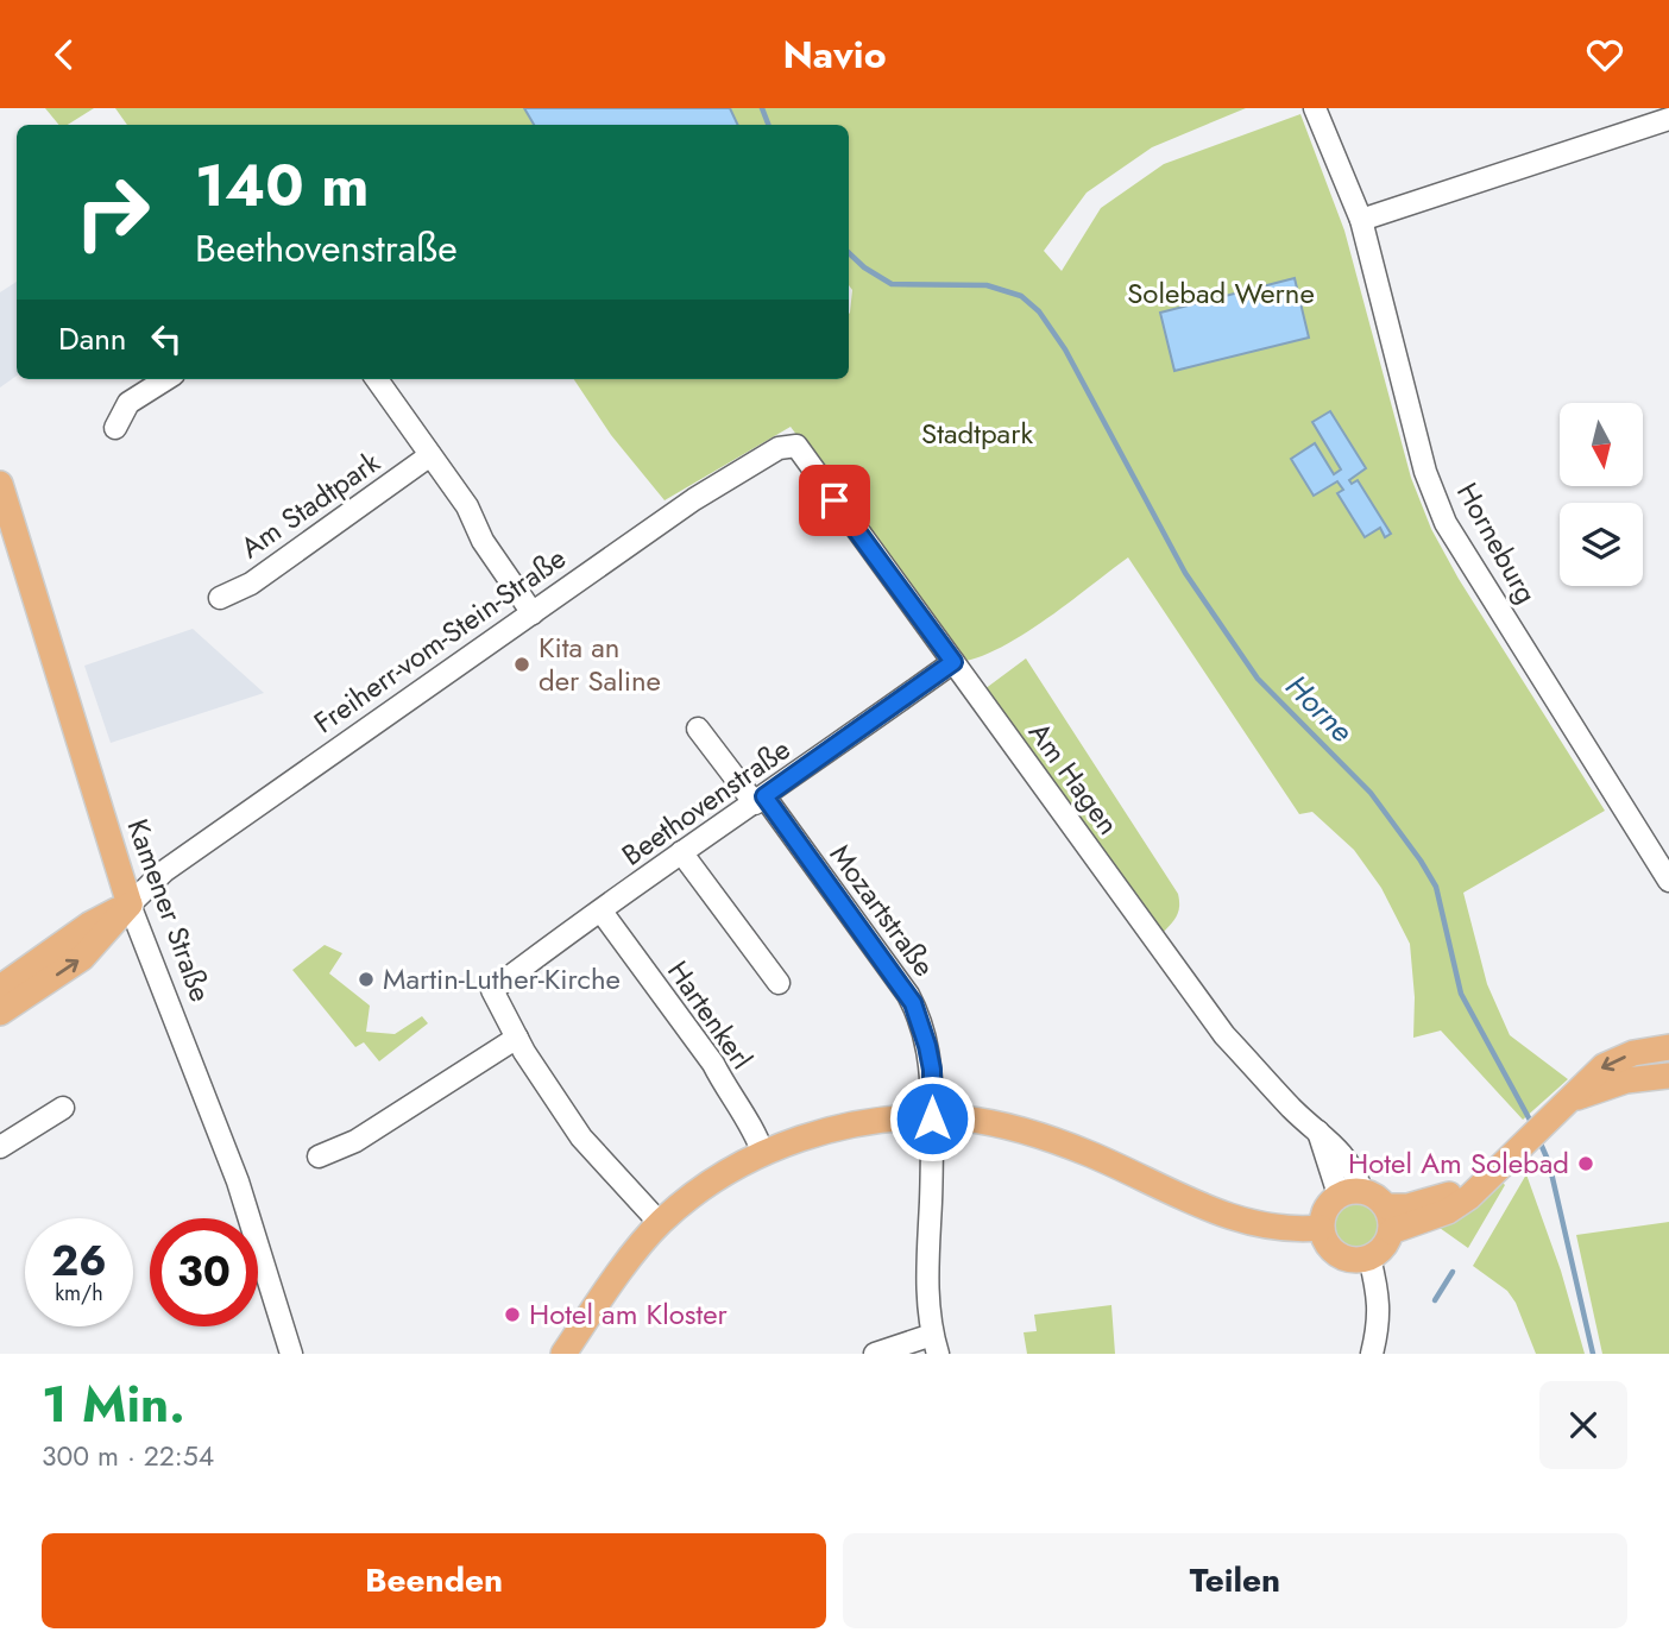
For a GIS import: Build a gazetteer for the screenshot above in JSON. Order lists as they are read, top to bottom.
{
  "streets": {
    "main road": ["Freiherr-vom-Stein-Straße", "Kamener Straße"],
    "street": [
      "Am Stadtpark",
      "Horneburg",
      "Am Hagen",
      "Beethovenstraße",
      "Mozartstraße",
      "Hartenkerl"
    ]
  },
  "crossings": [
    ["Freiherr-vom-Stein-Straße", "Am Hagen"],
    ["Freiherr-vom-Stein-Straße", "Kamener Straße"],
    ["Am Hagen", "Beethovenstraße"],
    ["Beethovenstraße", "Mozartstraße"],
    ["Beethovenstraße", "Hartenkerl"]
  ],
  "water": ["Horne"],
  "parks": ["Solebad Werne", "Stadtpark"],
  "places": [
    "Kita an der Saline",
    "Martin-Luther-Kirche",
    "Hotel Am Solebad",
    "Hotel am Kloster"
  ],
  "north": "bottom",
  "page": {
    "header": "Navio",
    "turn": ["140 m", "Beethovenstraße"],
    "then": "Dann",
    "speed": "26 km/h",
    "limit": "30",
    "heading": ["1 Min.", "300 m · 22:54"],
    "buttons": ["Beenden", "Teilen"]
  }
}
